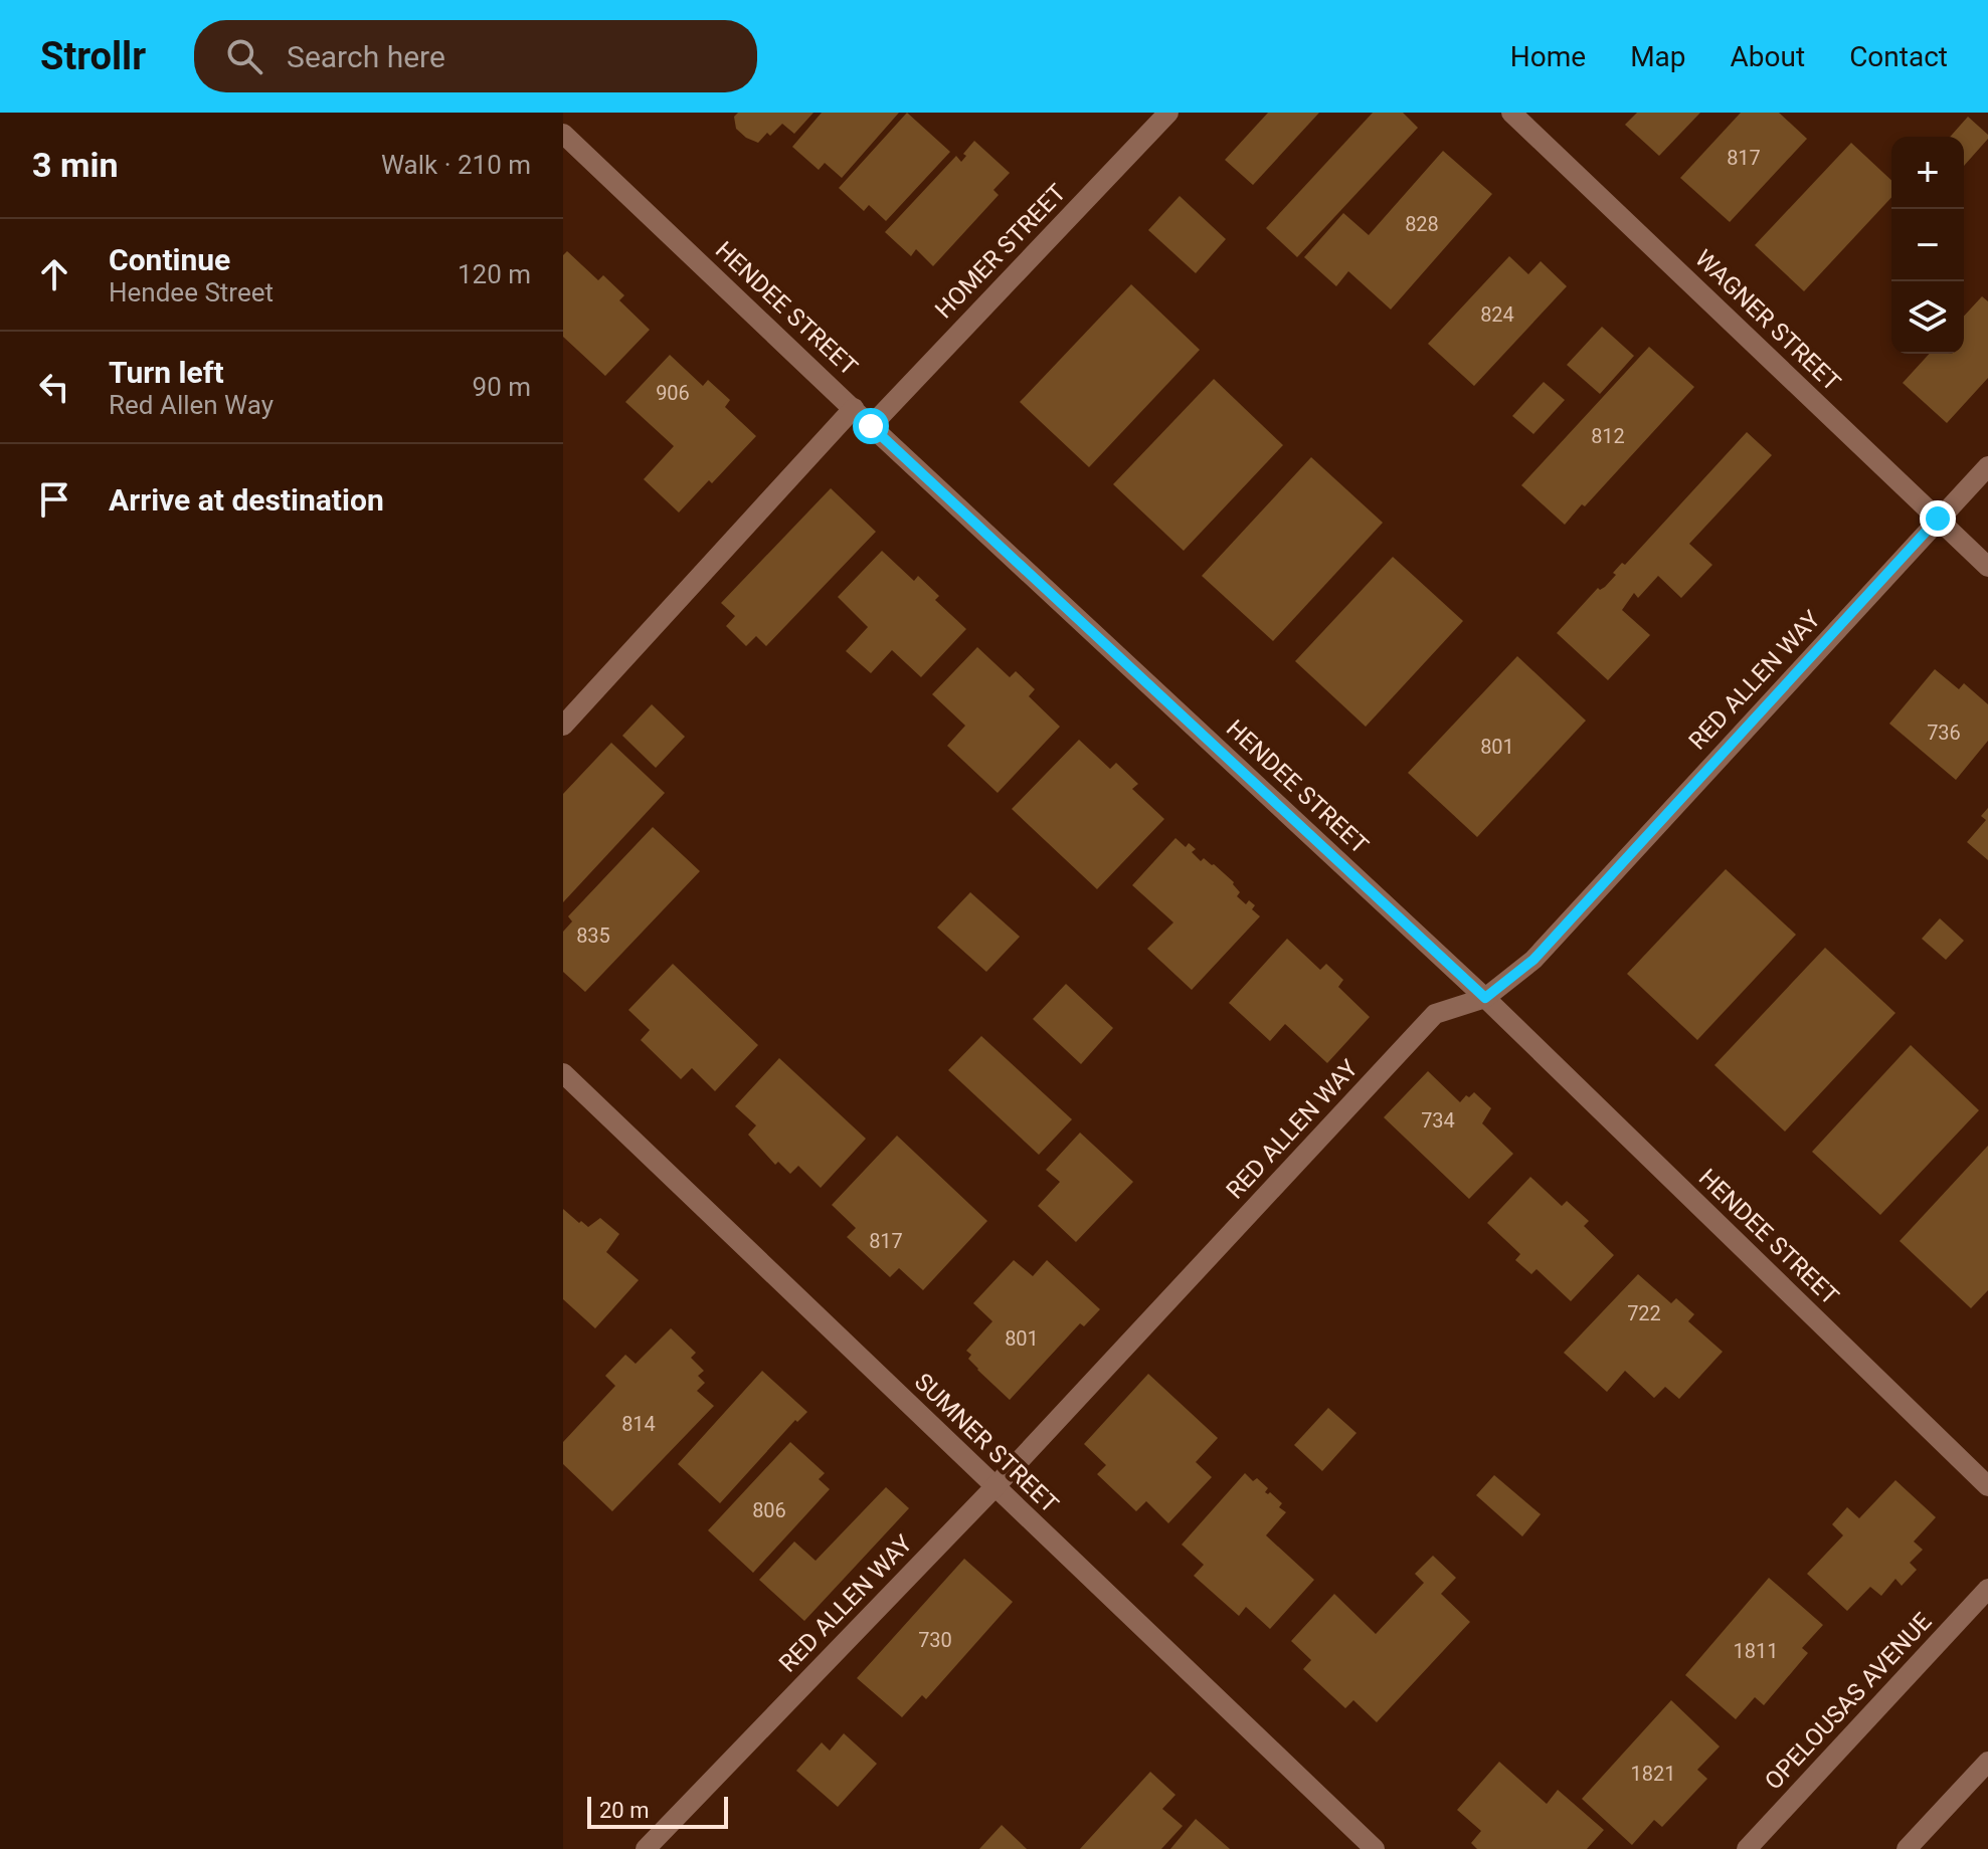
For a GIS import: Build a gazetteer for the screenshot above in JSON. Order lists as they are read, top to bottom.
{
  "streets": {
    "street": [
      "HOMER STREET",
      "HENDEE STREET",
      "WAGNER STREET",
      "RED ALLEN WAY",
      "SUMNER STREET",
      "OPELOUSAS AVENUE"
    ]
  },
  "crossings": [
    ["HOMER STREET", "HENDEE STREET"],
    ["HENDEE STREET", "RED ALLEN WAY"],
    ["WAGNER STREET", "RED ALLEN WAY"],
    ["RED ALLEN WAY", "SUMNER STREET"]
  ],
  "house_numbers": [
    "817",
    "828",
    "824",
    "906",
    "812",
    "736",
    "801",
    "835",
    "734",
    "817",
    "722",
    "801",
    "814",
    "806",
    "730",
    "1811",
    "1821"
  ],
  "scale_bar": "20 m",
  "page": {
    "header": "Strollr",
    "search": "Search here",
    "nav": [
      "Home",
      "Map",
      "About",
      "Contact"
    ],
    "heading": ["3 min", "Walk · 210 m"],
    "map_buttons": ["+", "−"],
    "list": [
      ["Continue", "Hendee Street", "120 m"],
      ["Turn left", "Red Allen Way", "90 m"],
      "Arrive at destination"
    ],
    "scale": "20 m"
  }
}
